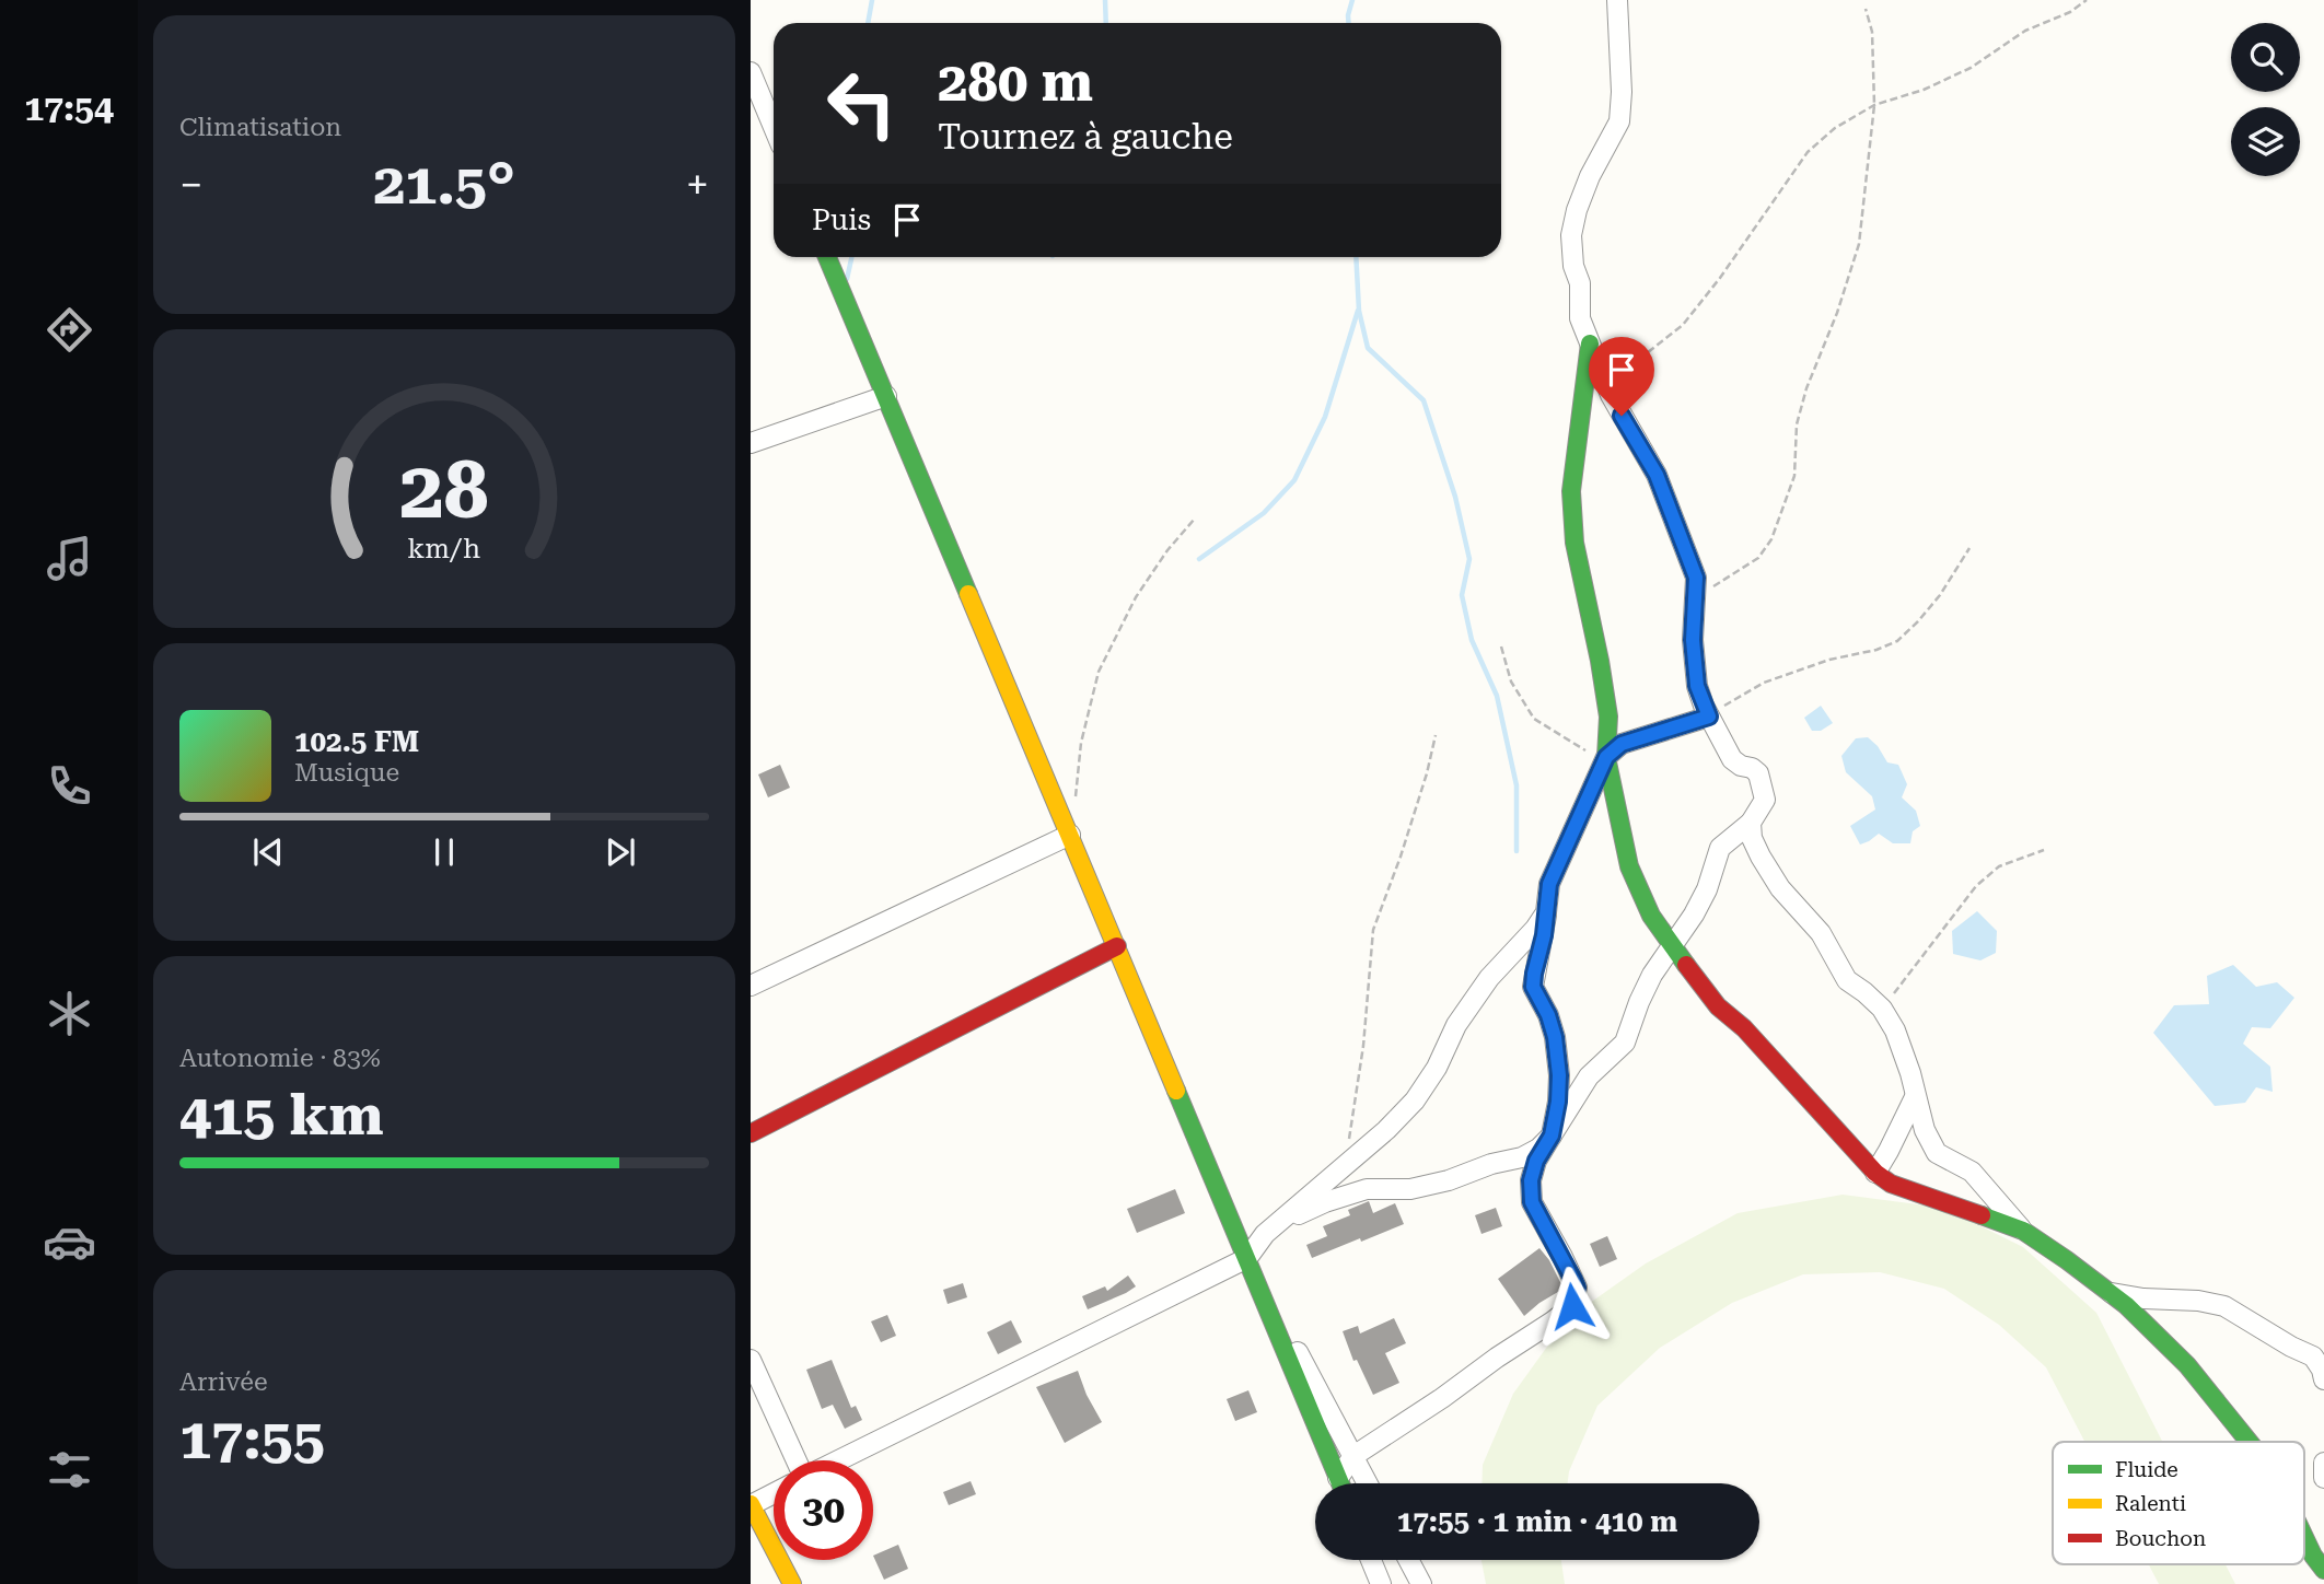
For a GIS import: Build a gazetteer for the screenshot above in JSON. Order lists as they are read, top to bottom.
{
  "legend": ["Fluide", "Ralenti", "Bouchon"],
  "page": {
    "tabs": "17:54",
    "tile": [
      "Climatisation",
      ["Autonomie · 83%", "415 km"],
      ["Arrivée", "17:55"]
    ],
    "turn": ["280 m", "Tournez à gauche"],
    "heat": ["−", "21.5°", "+"],
    "then": "Puis",
    "song": ["102.5 FM", "Musique"],
    "limit": "30",
    "trip": "17:55 · 1 min · 410 m",
    "gauge": ["28", "km/h"]
  }
}
